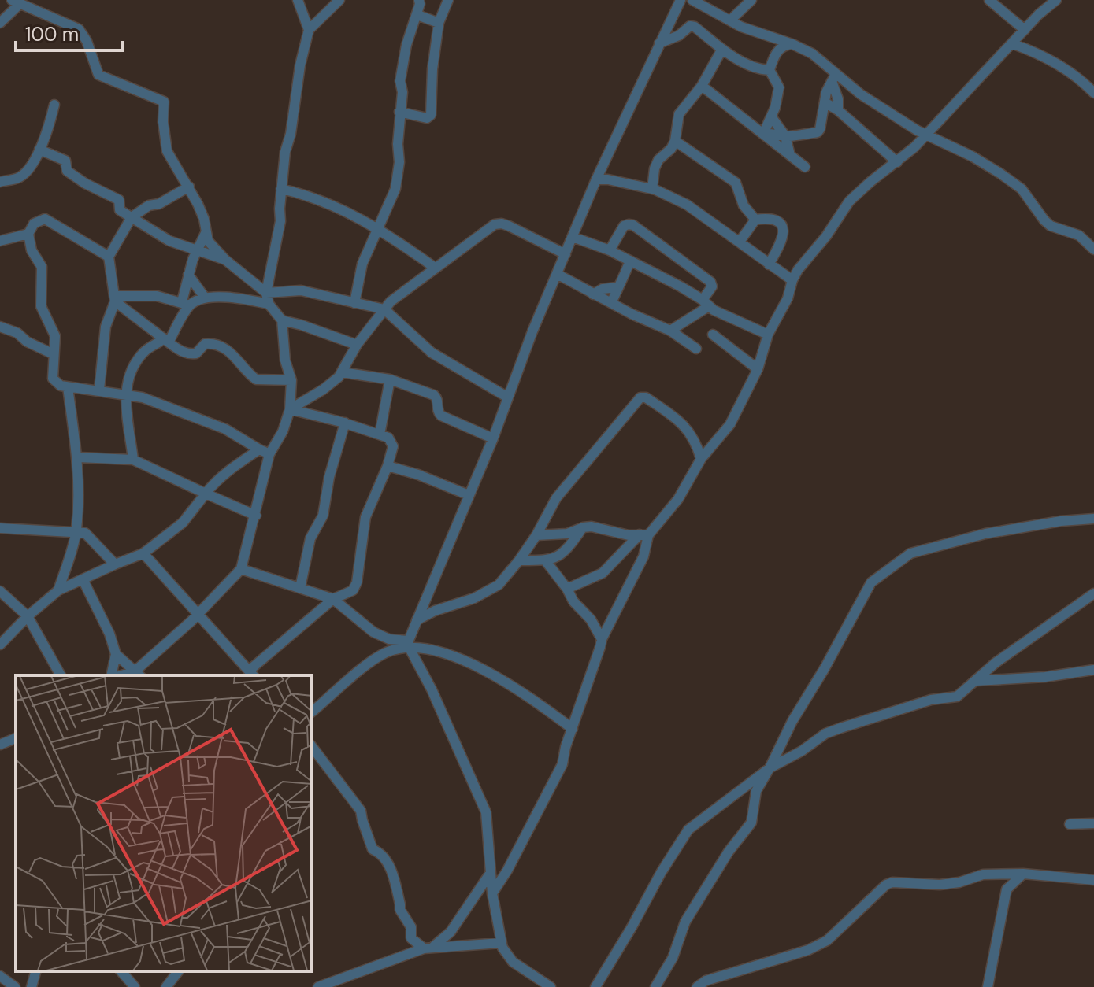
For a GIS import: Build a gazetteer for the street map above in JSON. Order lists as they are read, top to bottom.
{
  "scale_bar": "100 m"
}
